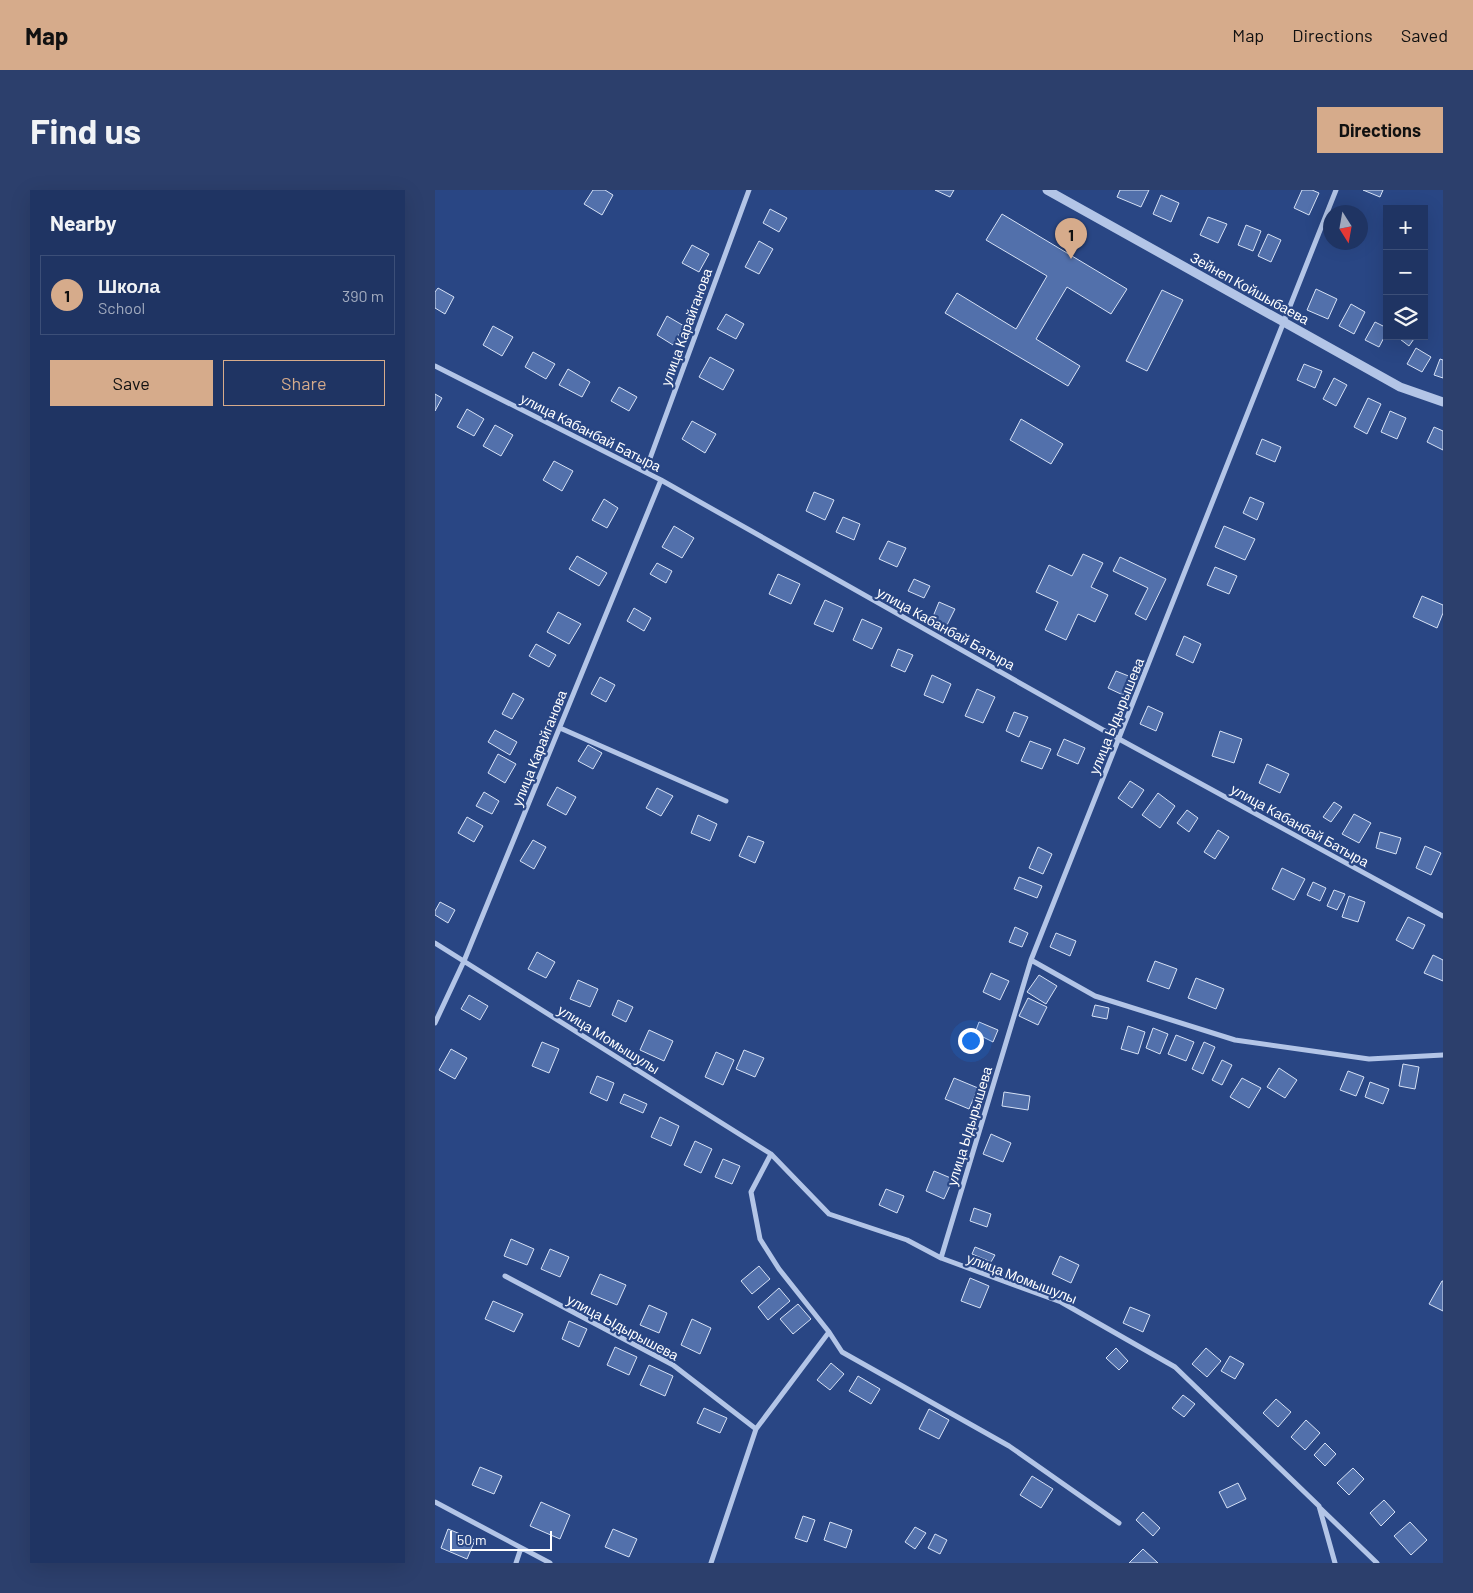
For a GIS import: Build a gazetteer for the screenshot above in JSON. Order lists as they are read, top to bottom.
{
  "streets": {
    "street": [
      "Зейнеп Койшыбаева",
      "улица Карайганова",
      "улица Кабанбай Батыра",
      "улица Ыдырышева",
      "улица Момышулы"
    ]
  },
  "crossings": [
    ["Зейнеп Койшыбаева", "улица Ыдырышева"],
    ["улица Карайганова", "улица Кабанбай Батыра"],
    ["улица Карайганова", "улица Момышулы"],
    ["улица Кабанбай Батыра", "улица Ыдырышева"],
    ["улица Ыдырышева", "улица Момышулы"]
  ],
  "scale_bar": "50 m",
  "north": "bottom",
  "page": {
    "header": "Map",
    "nav": ["Map", "Directions", "Saved"],
    "buttons": [
      "Directions",
      ["Save", "Share"]
    ],
    "title": "Find us",
    "heading": "Nearby",
    "map_buttons": ["+", "−"],
    "pins": "1",
    "list": [
      {
        "mark": "1",
        "name": "Школа",
        "note": "School",
        "value": "390 m"
      }
    ],
    "scale": "50 m"
  }
}
